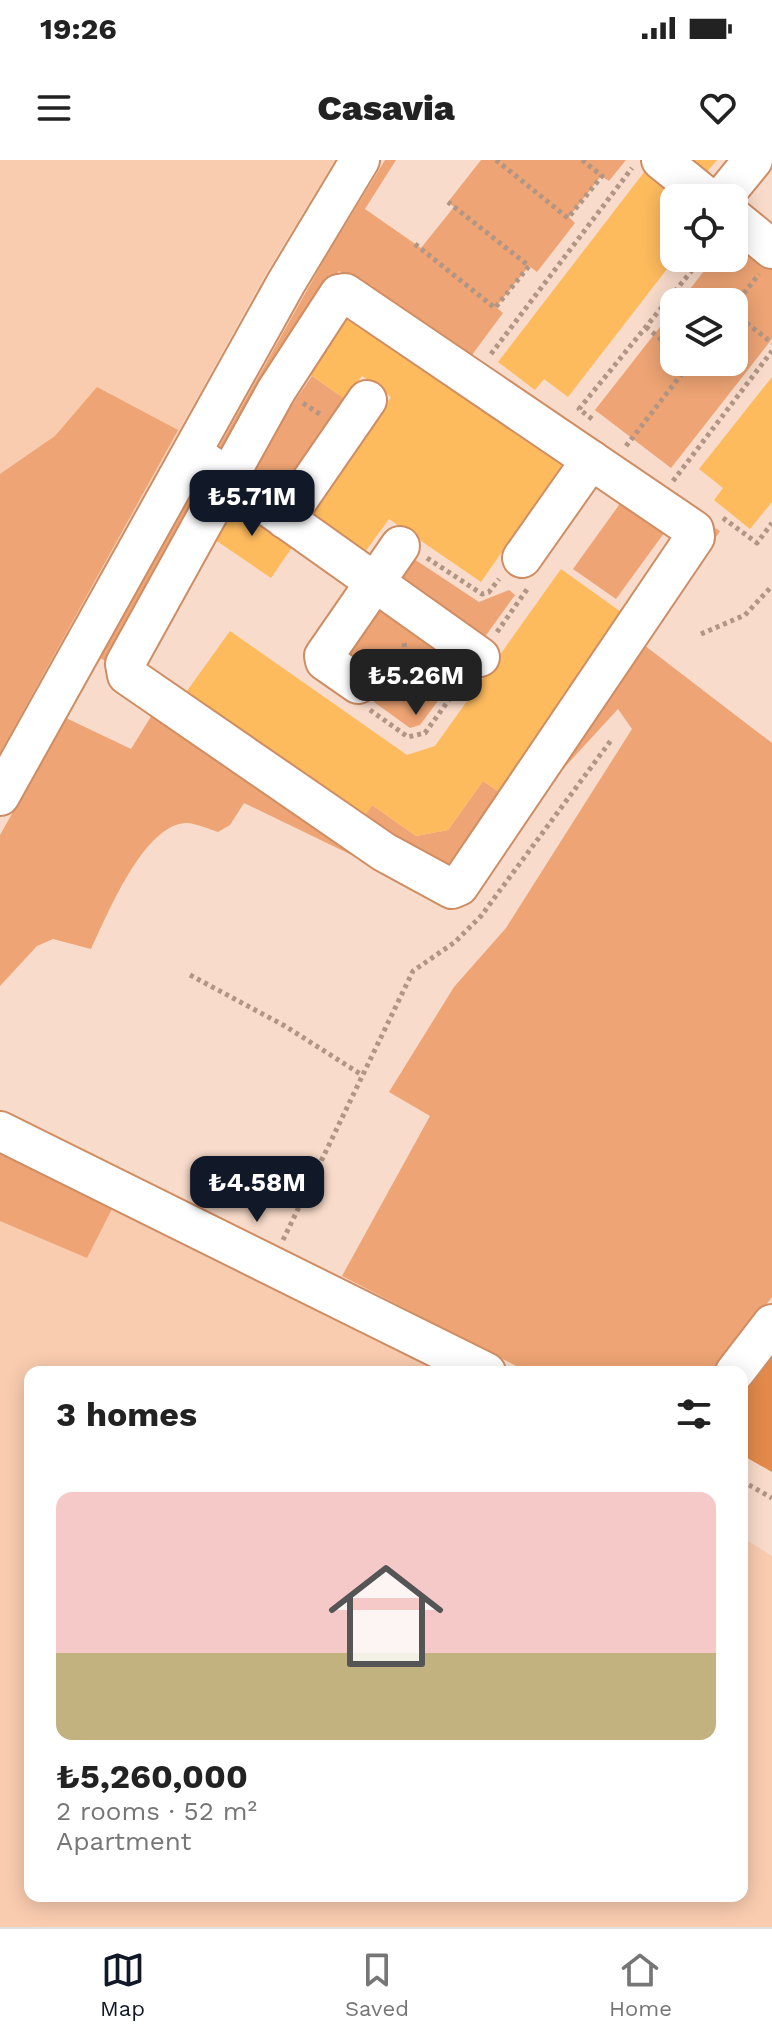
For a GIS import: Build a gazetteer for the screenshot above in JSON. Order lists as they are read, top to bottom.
{
  "page": {
    "status": "19:26",
    "header": "Casavia",
    "price": ["₺5.71M", "₺5.26M", "₺4.58M"],
    "heading": "3 homes",
    "list": [
      {
        "name": "₺5,260,000",
        "note": "2 rooms · 52 m² · Apartment"
      }
    ],
    "tabs": ["Map", "Saved", "Home"]
  }
}
